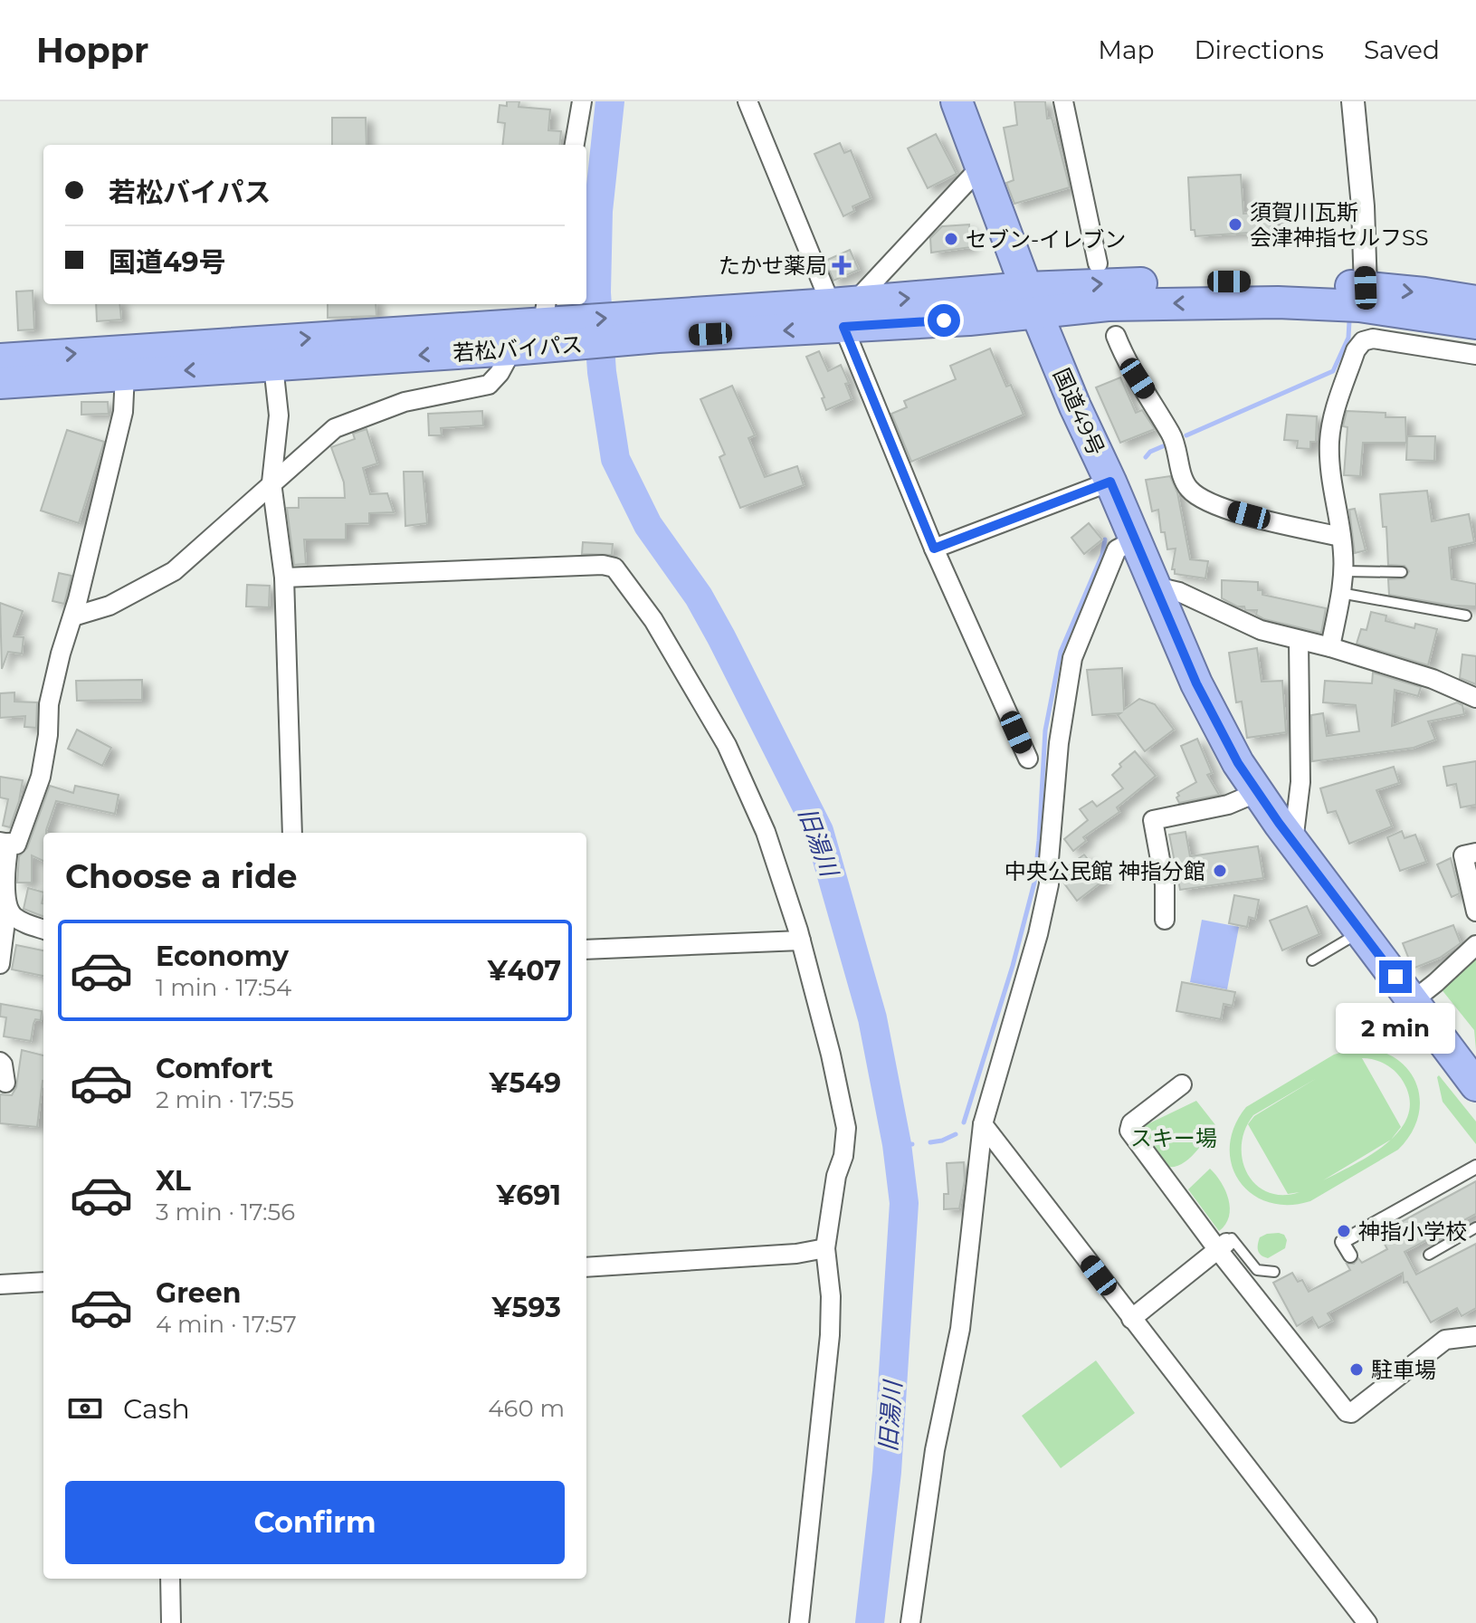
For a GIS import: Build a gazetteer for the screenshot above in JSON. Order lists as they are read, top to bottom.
{
  "streets": {
    "highway": ["若松バイパス", "国道49号"]
  },
  "crossings": [
    ["若松バイパス", "国道49号"]
  ],
  "water": ["旧湯川"],
  "parks": ["スキー場"],
  "places": {
    "other": [
      "須賀川瓦斯 会津神指セルフSS",
      "セブン-イレブン",
      "中央公民館 神指分館",
      "神指小学校",
      "駐車場"
    ],
    "health": ["たかせ薬局"]
  },
  "page": {
    "header": "Hoppr",
    "nav": ["Map", "Directions", "Saved"],
    "banner": ["若松バイパス", "国道49号"],
    "heading": "Choose a ride",
    "list": [
      {
        "name": "Economy",
        "note": "1 min · 17:54",
        "value": "¥407"
      },
      {
        "name": "Comfort",
        "note": "2 min · 17:55",
        "value": "¥549"
      },
      {
        "name": "XL",
        "note": "3 min · 17:56",
        "value": "¥691"
      },
      {
        "name": "Green",
        "note": "4 min · 17:57",
        "value": "¥593"
      }
    ],
    "bubble": "2 min",
    "pay": ["Cash", "460 m"],
    "buttons": "Confirm"
  }
}
